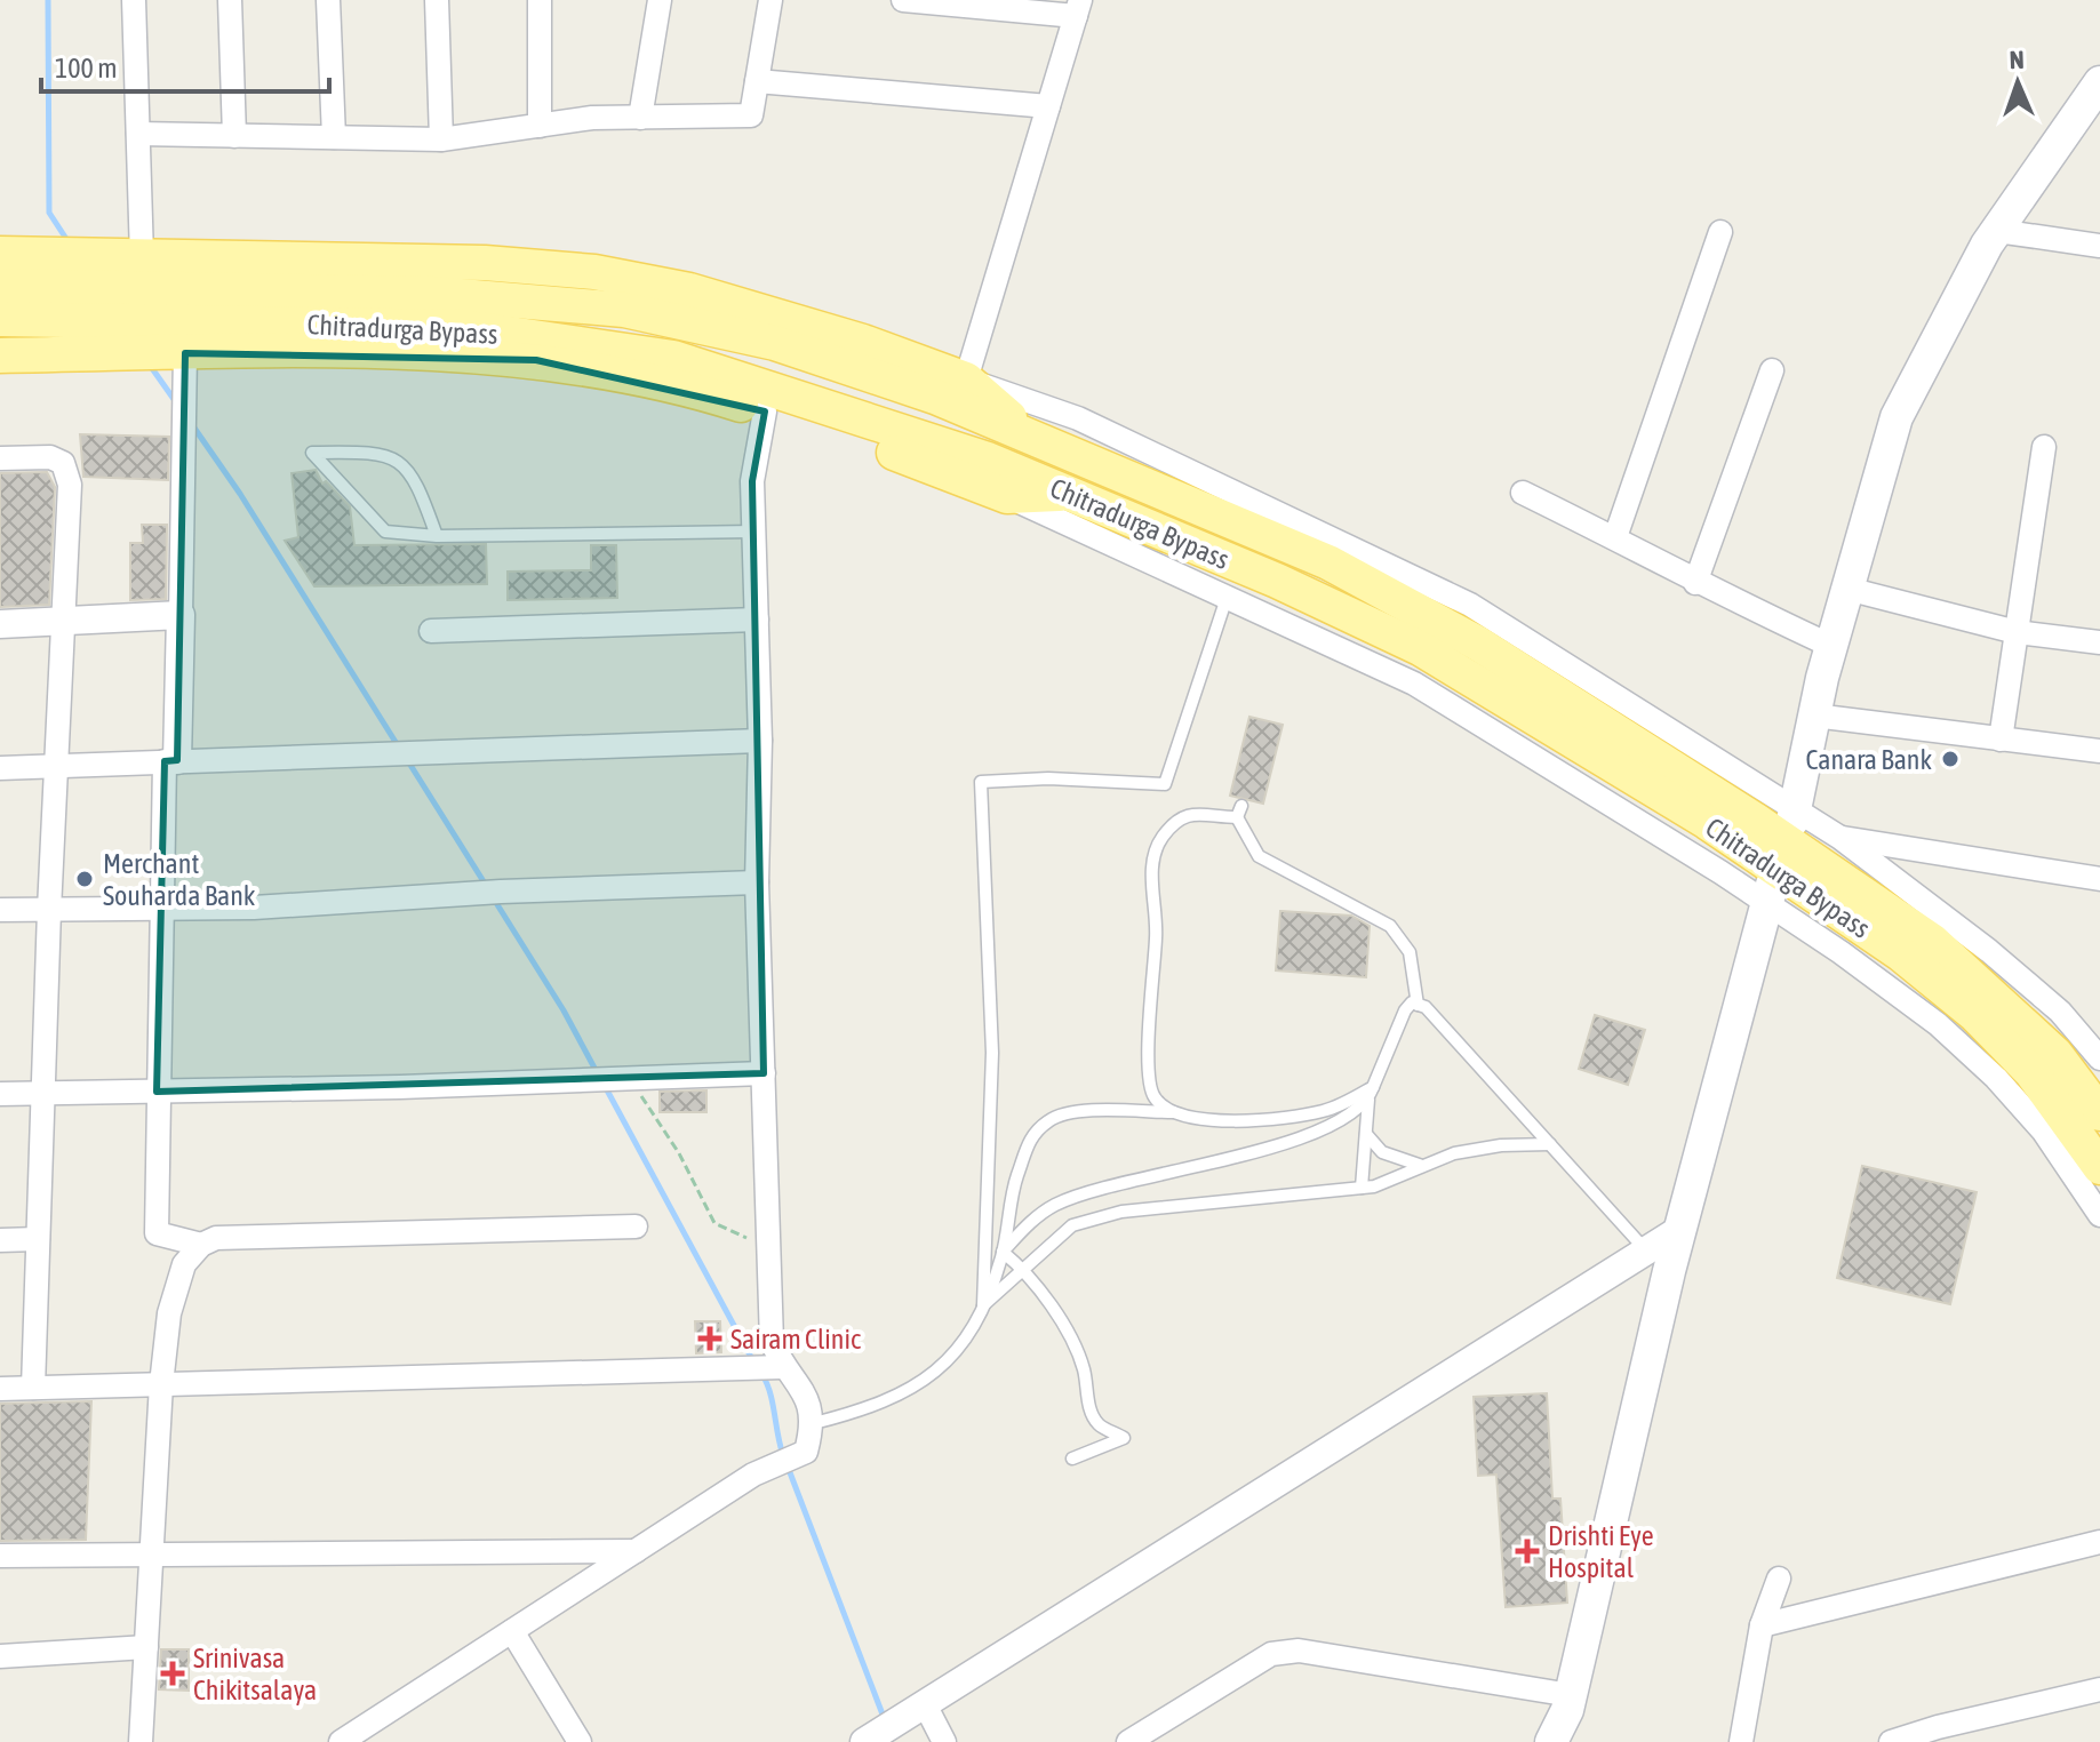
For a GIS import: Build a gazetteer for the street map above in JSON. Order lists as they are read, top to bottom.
{
  "streets": {
    "main road": ["Chitradurga Bypass"]
  },
  "places": {
    "other": ["Canara Bank", "Merchant Souharda Bank"],
    "health": ["Sairam Clinic", "Drishti Eye Hospital", "Srinivasa Chikitsalaya"]
  },
  "scale_bar": "100 m",
  "north": "top"
}
